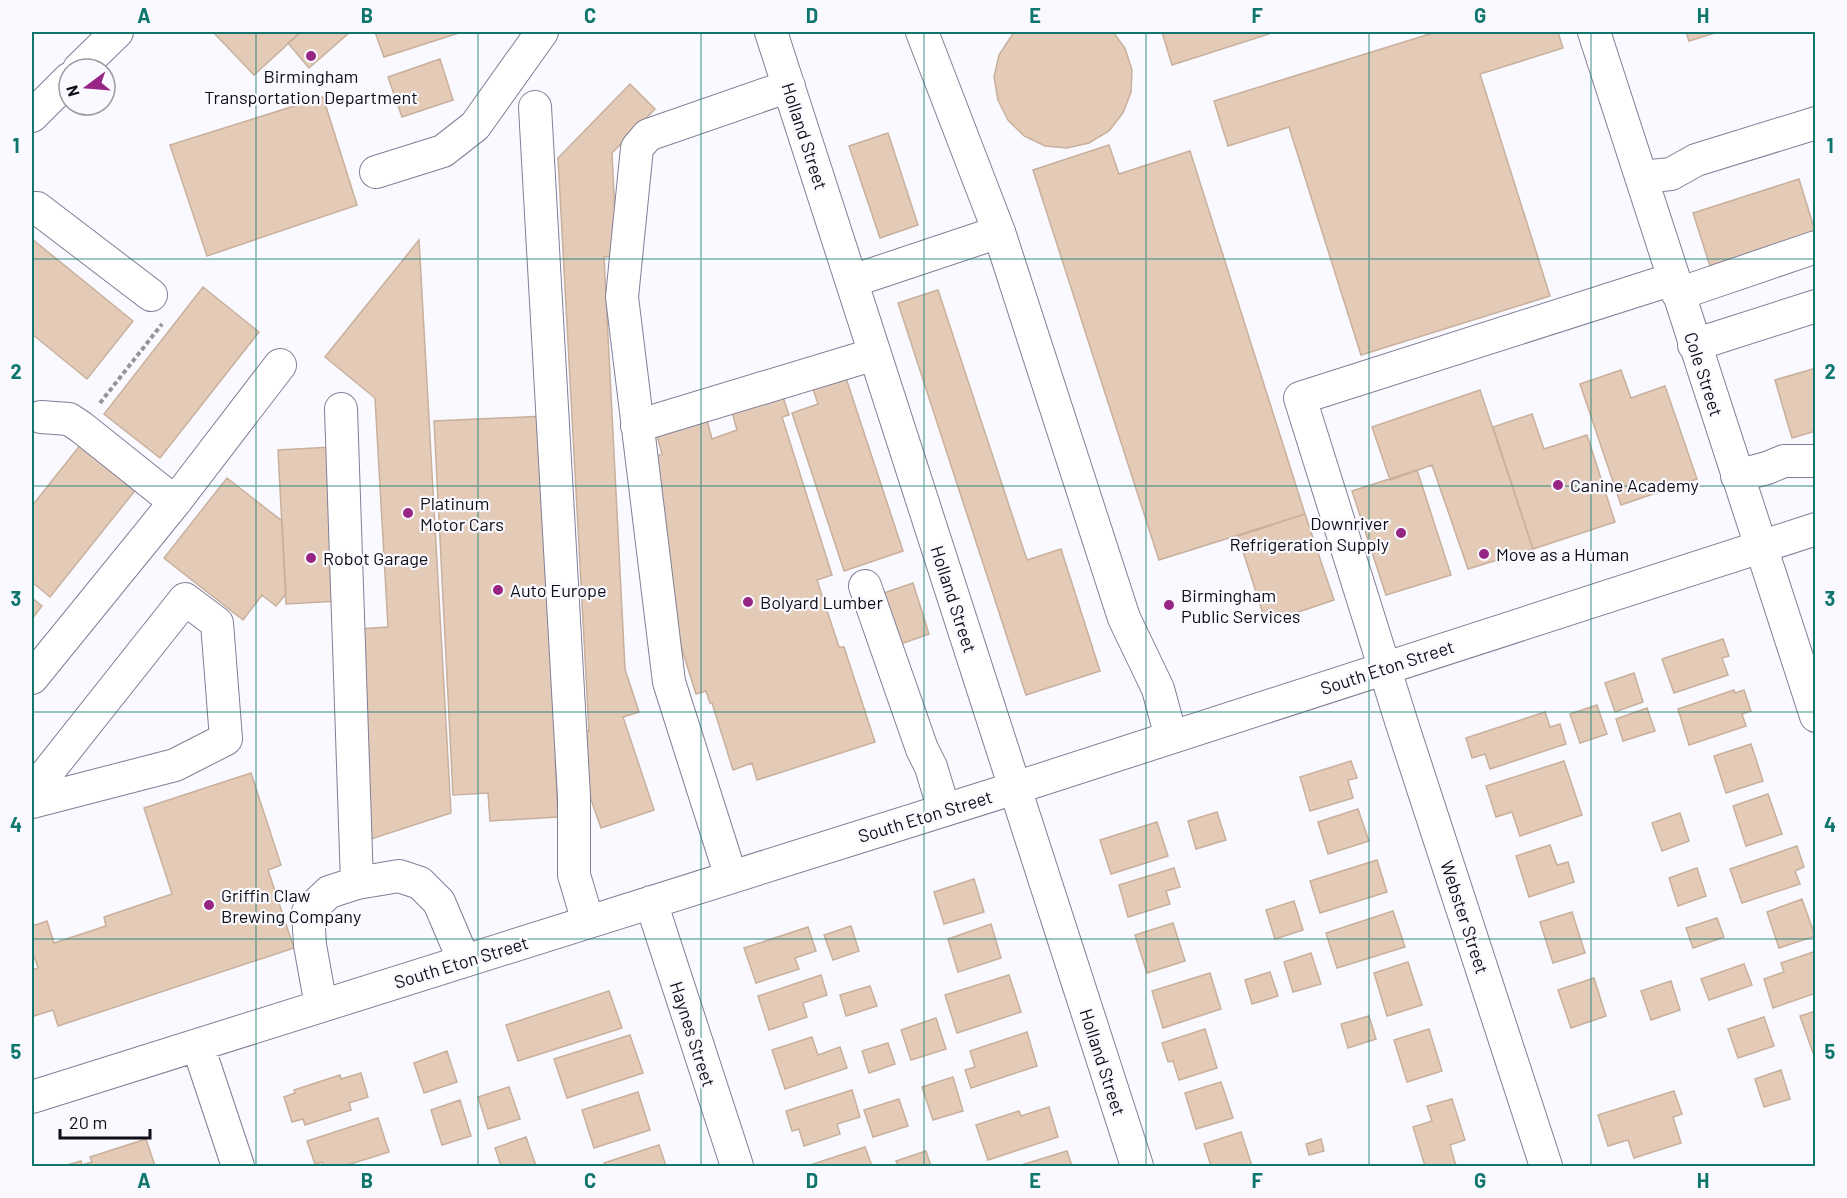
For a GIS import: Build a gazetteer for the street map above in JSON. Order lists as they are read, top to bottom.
{
  "streets": {
    "street": [
      "Holland Street",
      "Cole Street",
      "South Eton Street",
      "Webster Street",
      "Haynes Street"
    ]
  },
  "crossings": [
    ["Holland Street", "South Eton Street"],
    ["Cole Street", "South Eton Street"],
    ["Cole Street", "Webster Street"],
    ["South Eton Street", "Webster Street"],
    ["South Eton Street", "Haynes Street"]
  ],
  "places": [
    "Birmingham Transportation Department",
    "Canine Academy",
    "Platinum Motor Cars",
    "Downriver Refrigeration Supply",
    "Move as a Human",
    "Robot Garage",
    "Auto Europe",
    "Bolyard Lumber",
    "Birmingham Public Services",
    "Griffin Claw Brewing Company"
  ],
  "scale_bar": "20 m",
  "north": "left",
  "grid": {
    "columns": [
      "A",
      "B",
      "C",
      "D",
      "E",
      "F",
      "G",
      "H"
    ],
    "rows": [
      "1",
      "2",
      "3",
      "4",
      "5"
    ]
  }
}
